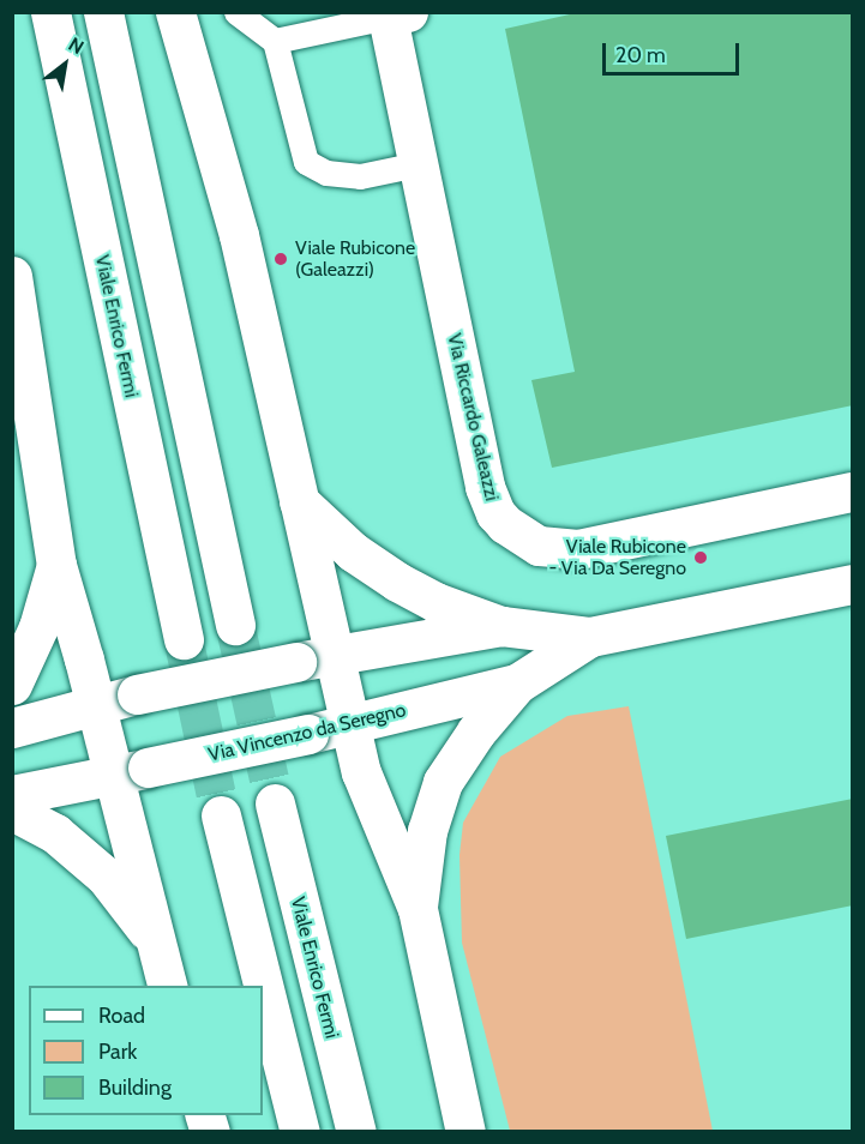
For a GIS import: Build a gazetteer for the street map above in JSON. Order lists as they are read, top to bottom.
{
  "streets": {
    "main road": ["Viale Enrico Fermi", "Via Riccardo Galeazzi", "Via Vincenzo da Seregno"]
  },
  "places": ["Viale Rubicone (Galeazzi)", "Viale Rubicone - Via Da Seregno"],
  "legend": ["Road", "Park", "Building"],
  "scale_bar": "20 m",
  "north": "top right"
}
